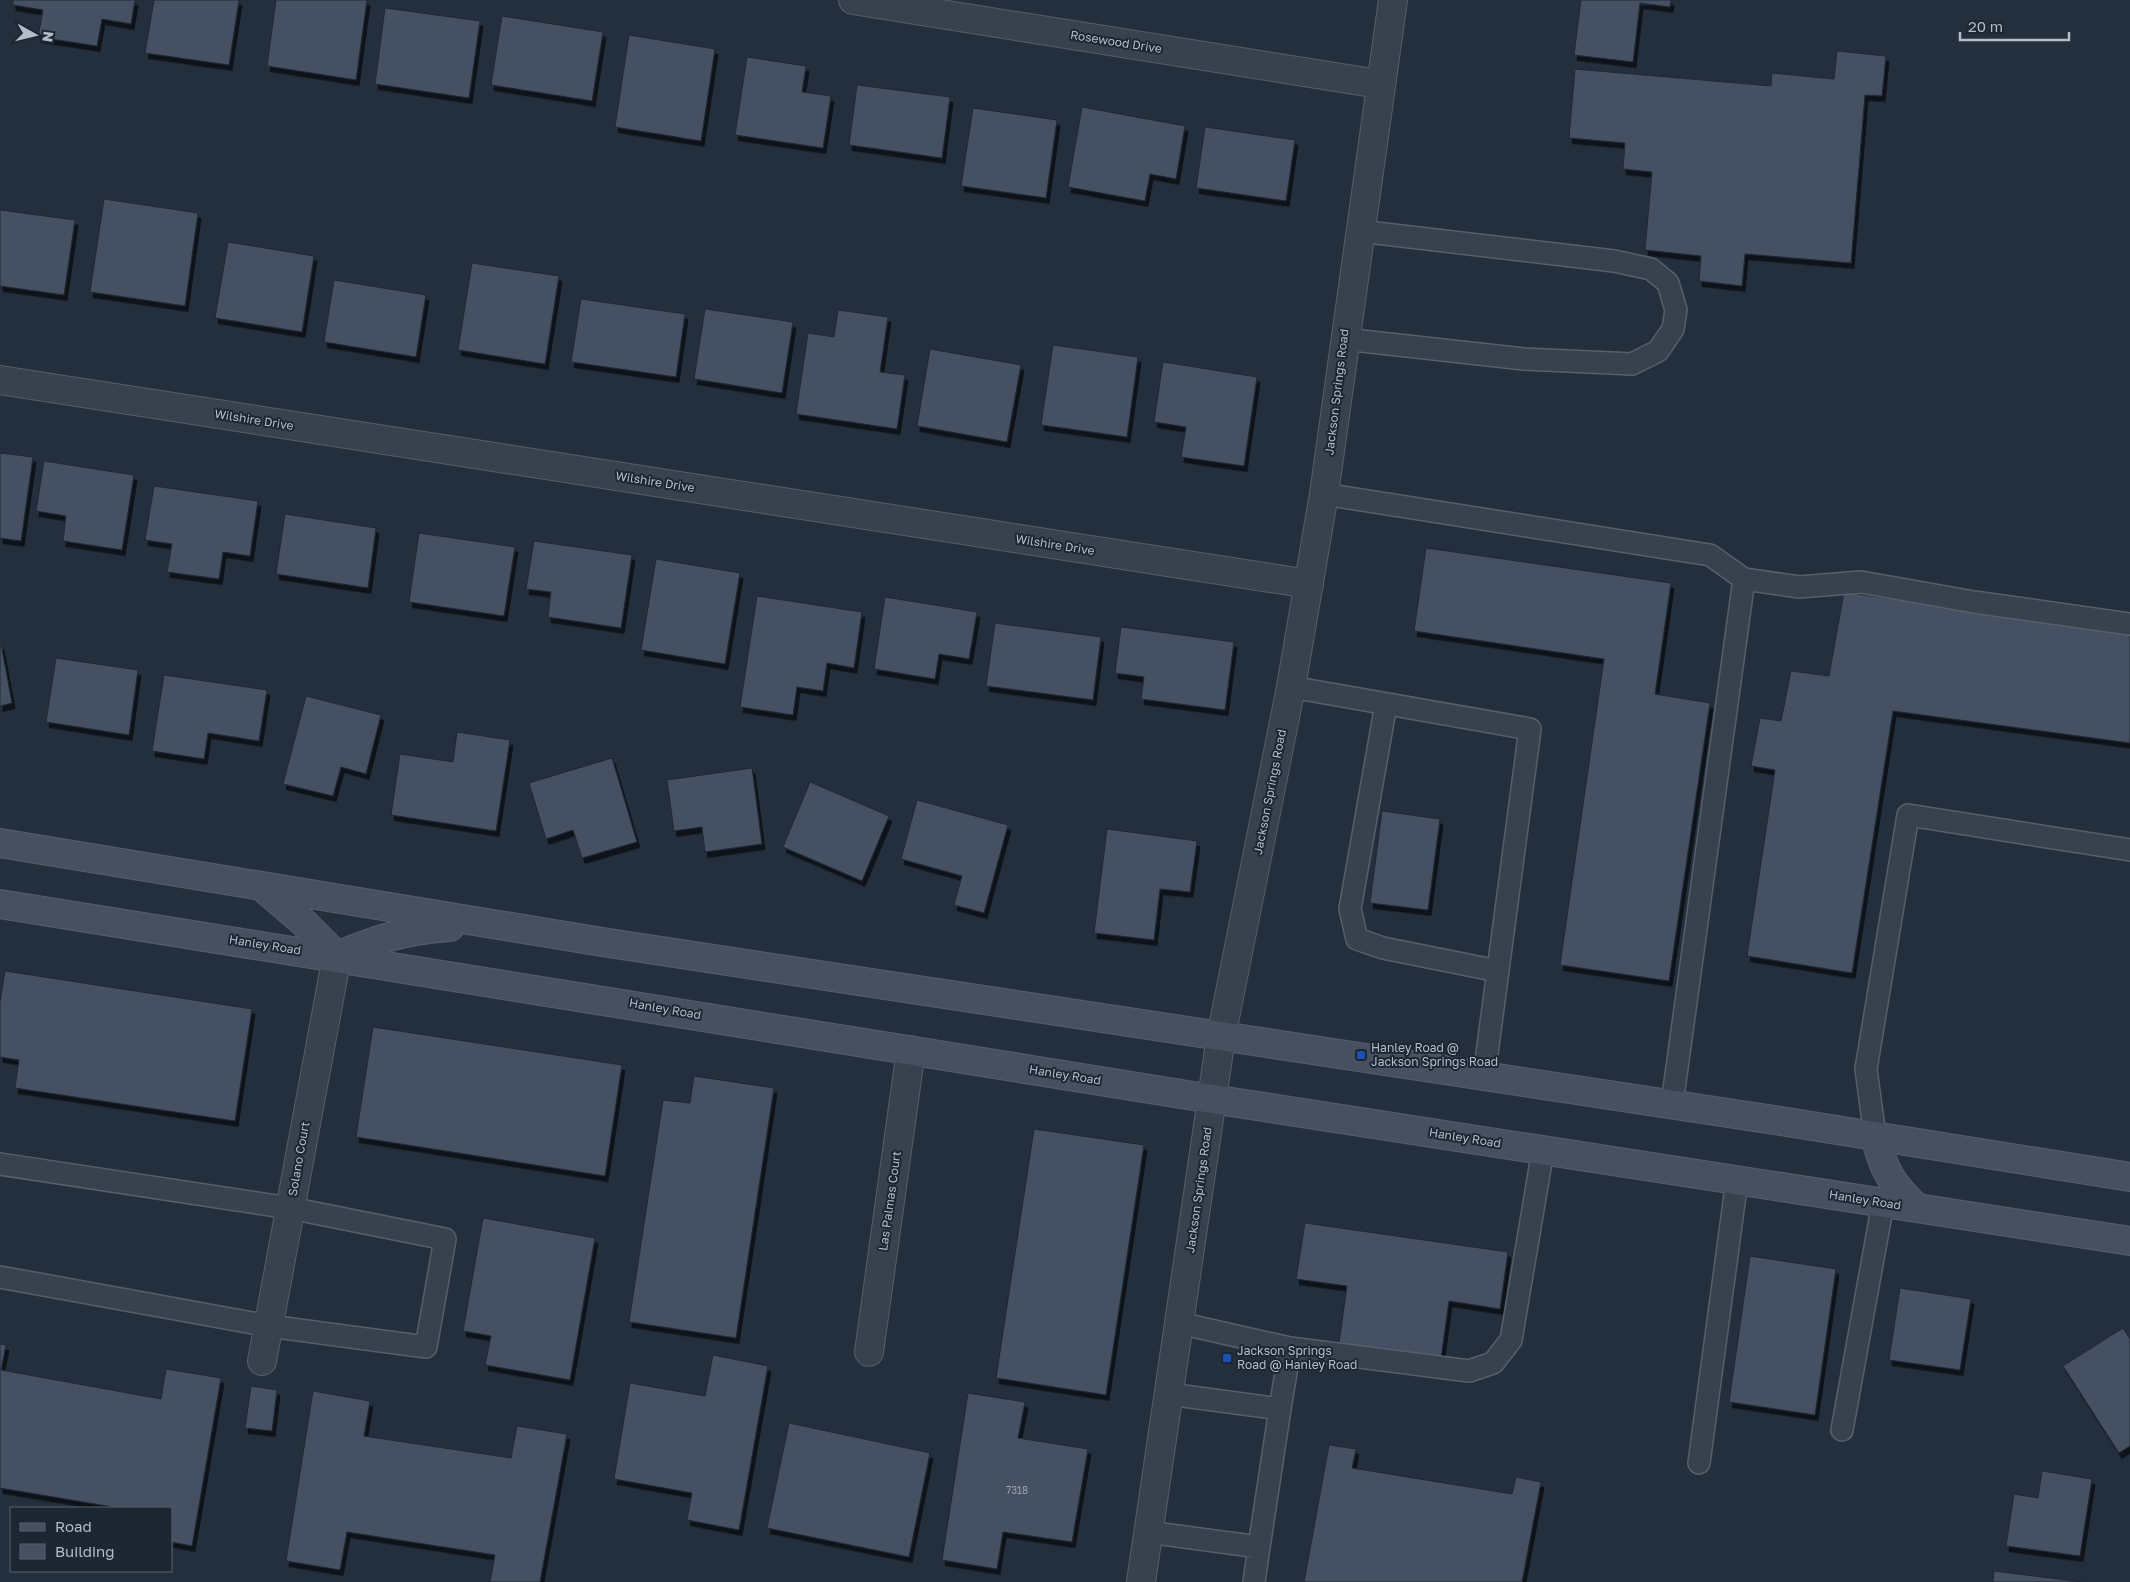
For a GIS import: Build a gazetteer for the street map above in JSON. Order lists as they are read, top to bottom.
{
  "streets": {
    "main road": ["Hanley Road"],
    "street": [
      "Rosewood Drive",
      "Jackson Springs Road",
      "Wilshire Drive",
      "Solano Court",
      "Las Palmas Court"
    ]
  },
  "crossings": [
    ["Rosewood Drive", "Jackson Springs Road"],
    ["Jackson Springs Road", "Wilshire Drive"],
    ["Jackson Springs Road", "Hanley Road"],
    ["Hanley Road", "Solano Court"],
    ["Hanley Road", "Las Palmas Court"]
  ],
  "places": {
    "transit": ["Hanley Road @ Jackson Springs Road", "Jackson Springs Road @ Hanley Road"]
  },
  "house_numbers": ["7318"],
  "legend": ["Road", "Building"],
  "scale_bar": "20 m",
  "north": "right"
}
